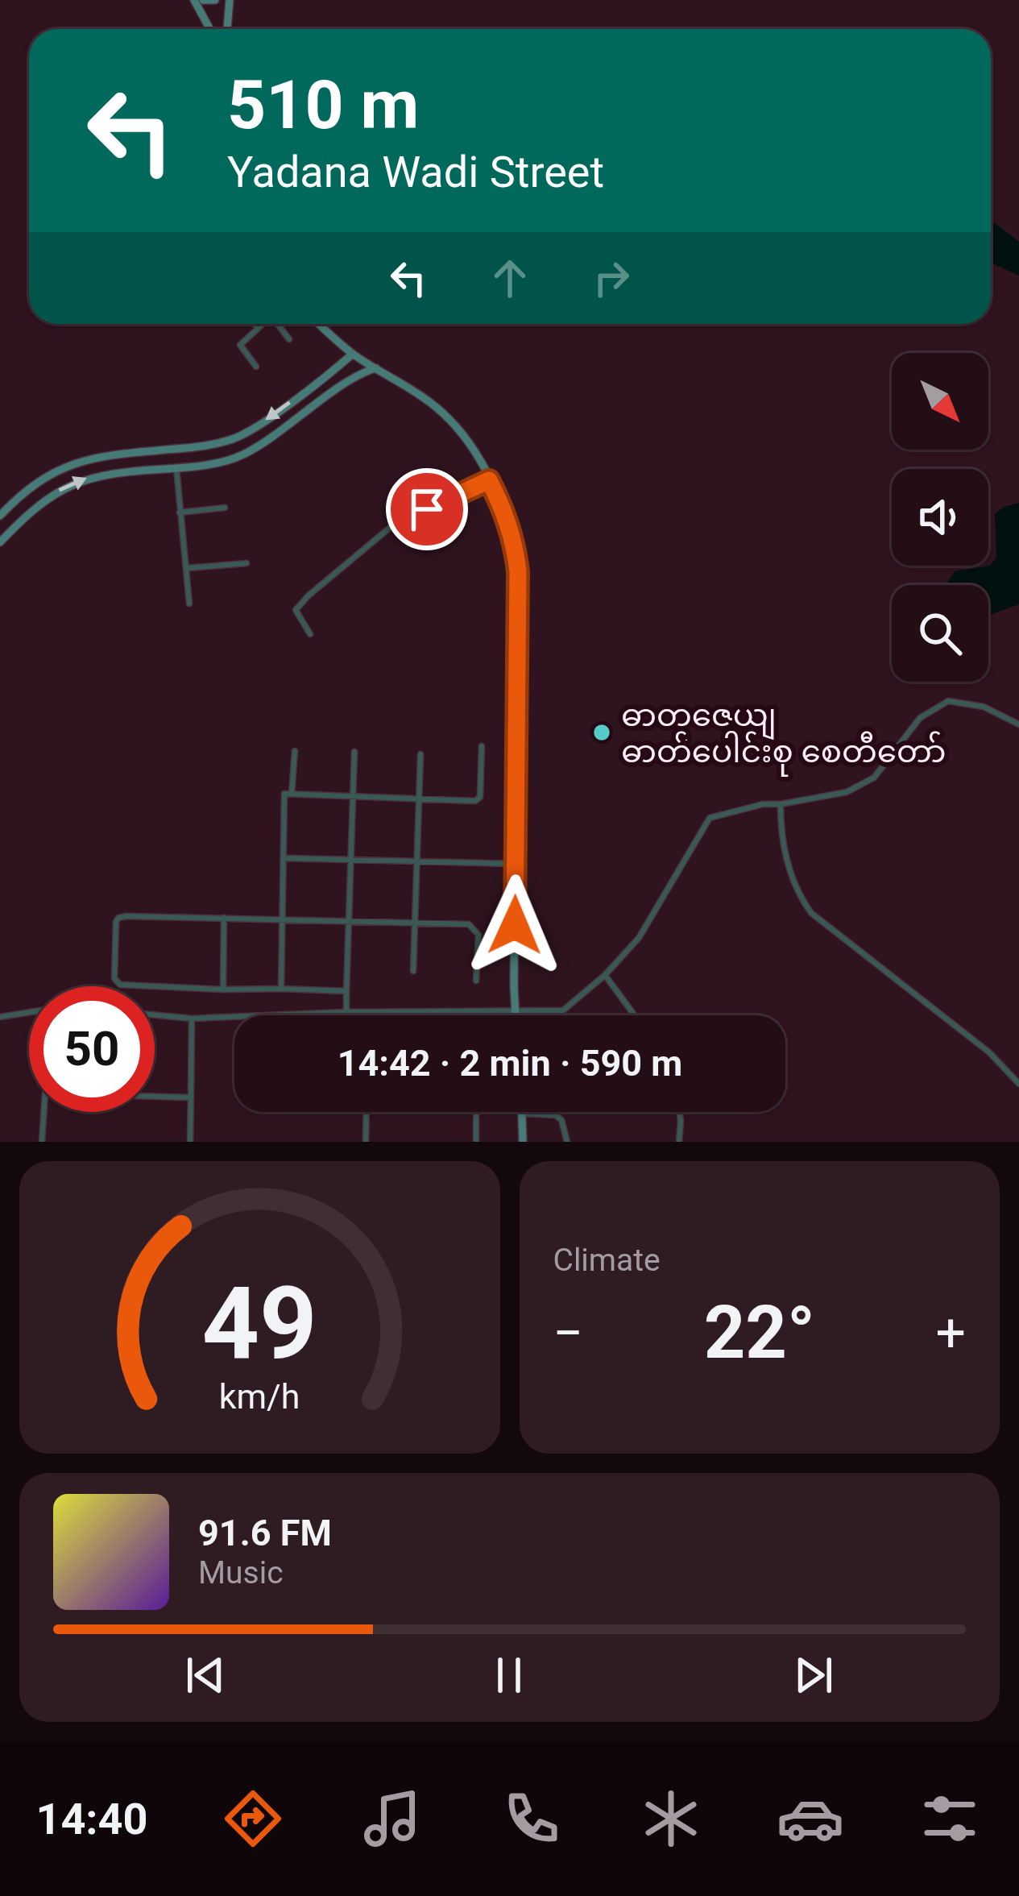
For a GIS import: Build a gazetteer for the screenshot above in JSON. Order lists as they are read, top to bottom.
{
  "places": ["ဓာတုဇေယျ ဓာတ်ပေါင်းစု စေတီတော်"],
  "north": "bottom right",
  "page": {
    "turn": ["510 m", "Yadana Wadi Street"],
    "limit": "50",
    "trip": "14:42 · 2 min · 590 m",
    "tile": "Climate",
    "heat": ["−", "22°", "+"],
    "song": ["91.6 FM", "Music"],
    "tabs": "14:40",
    "gauge": ["49", "km/h"]
  }
}
